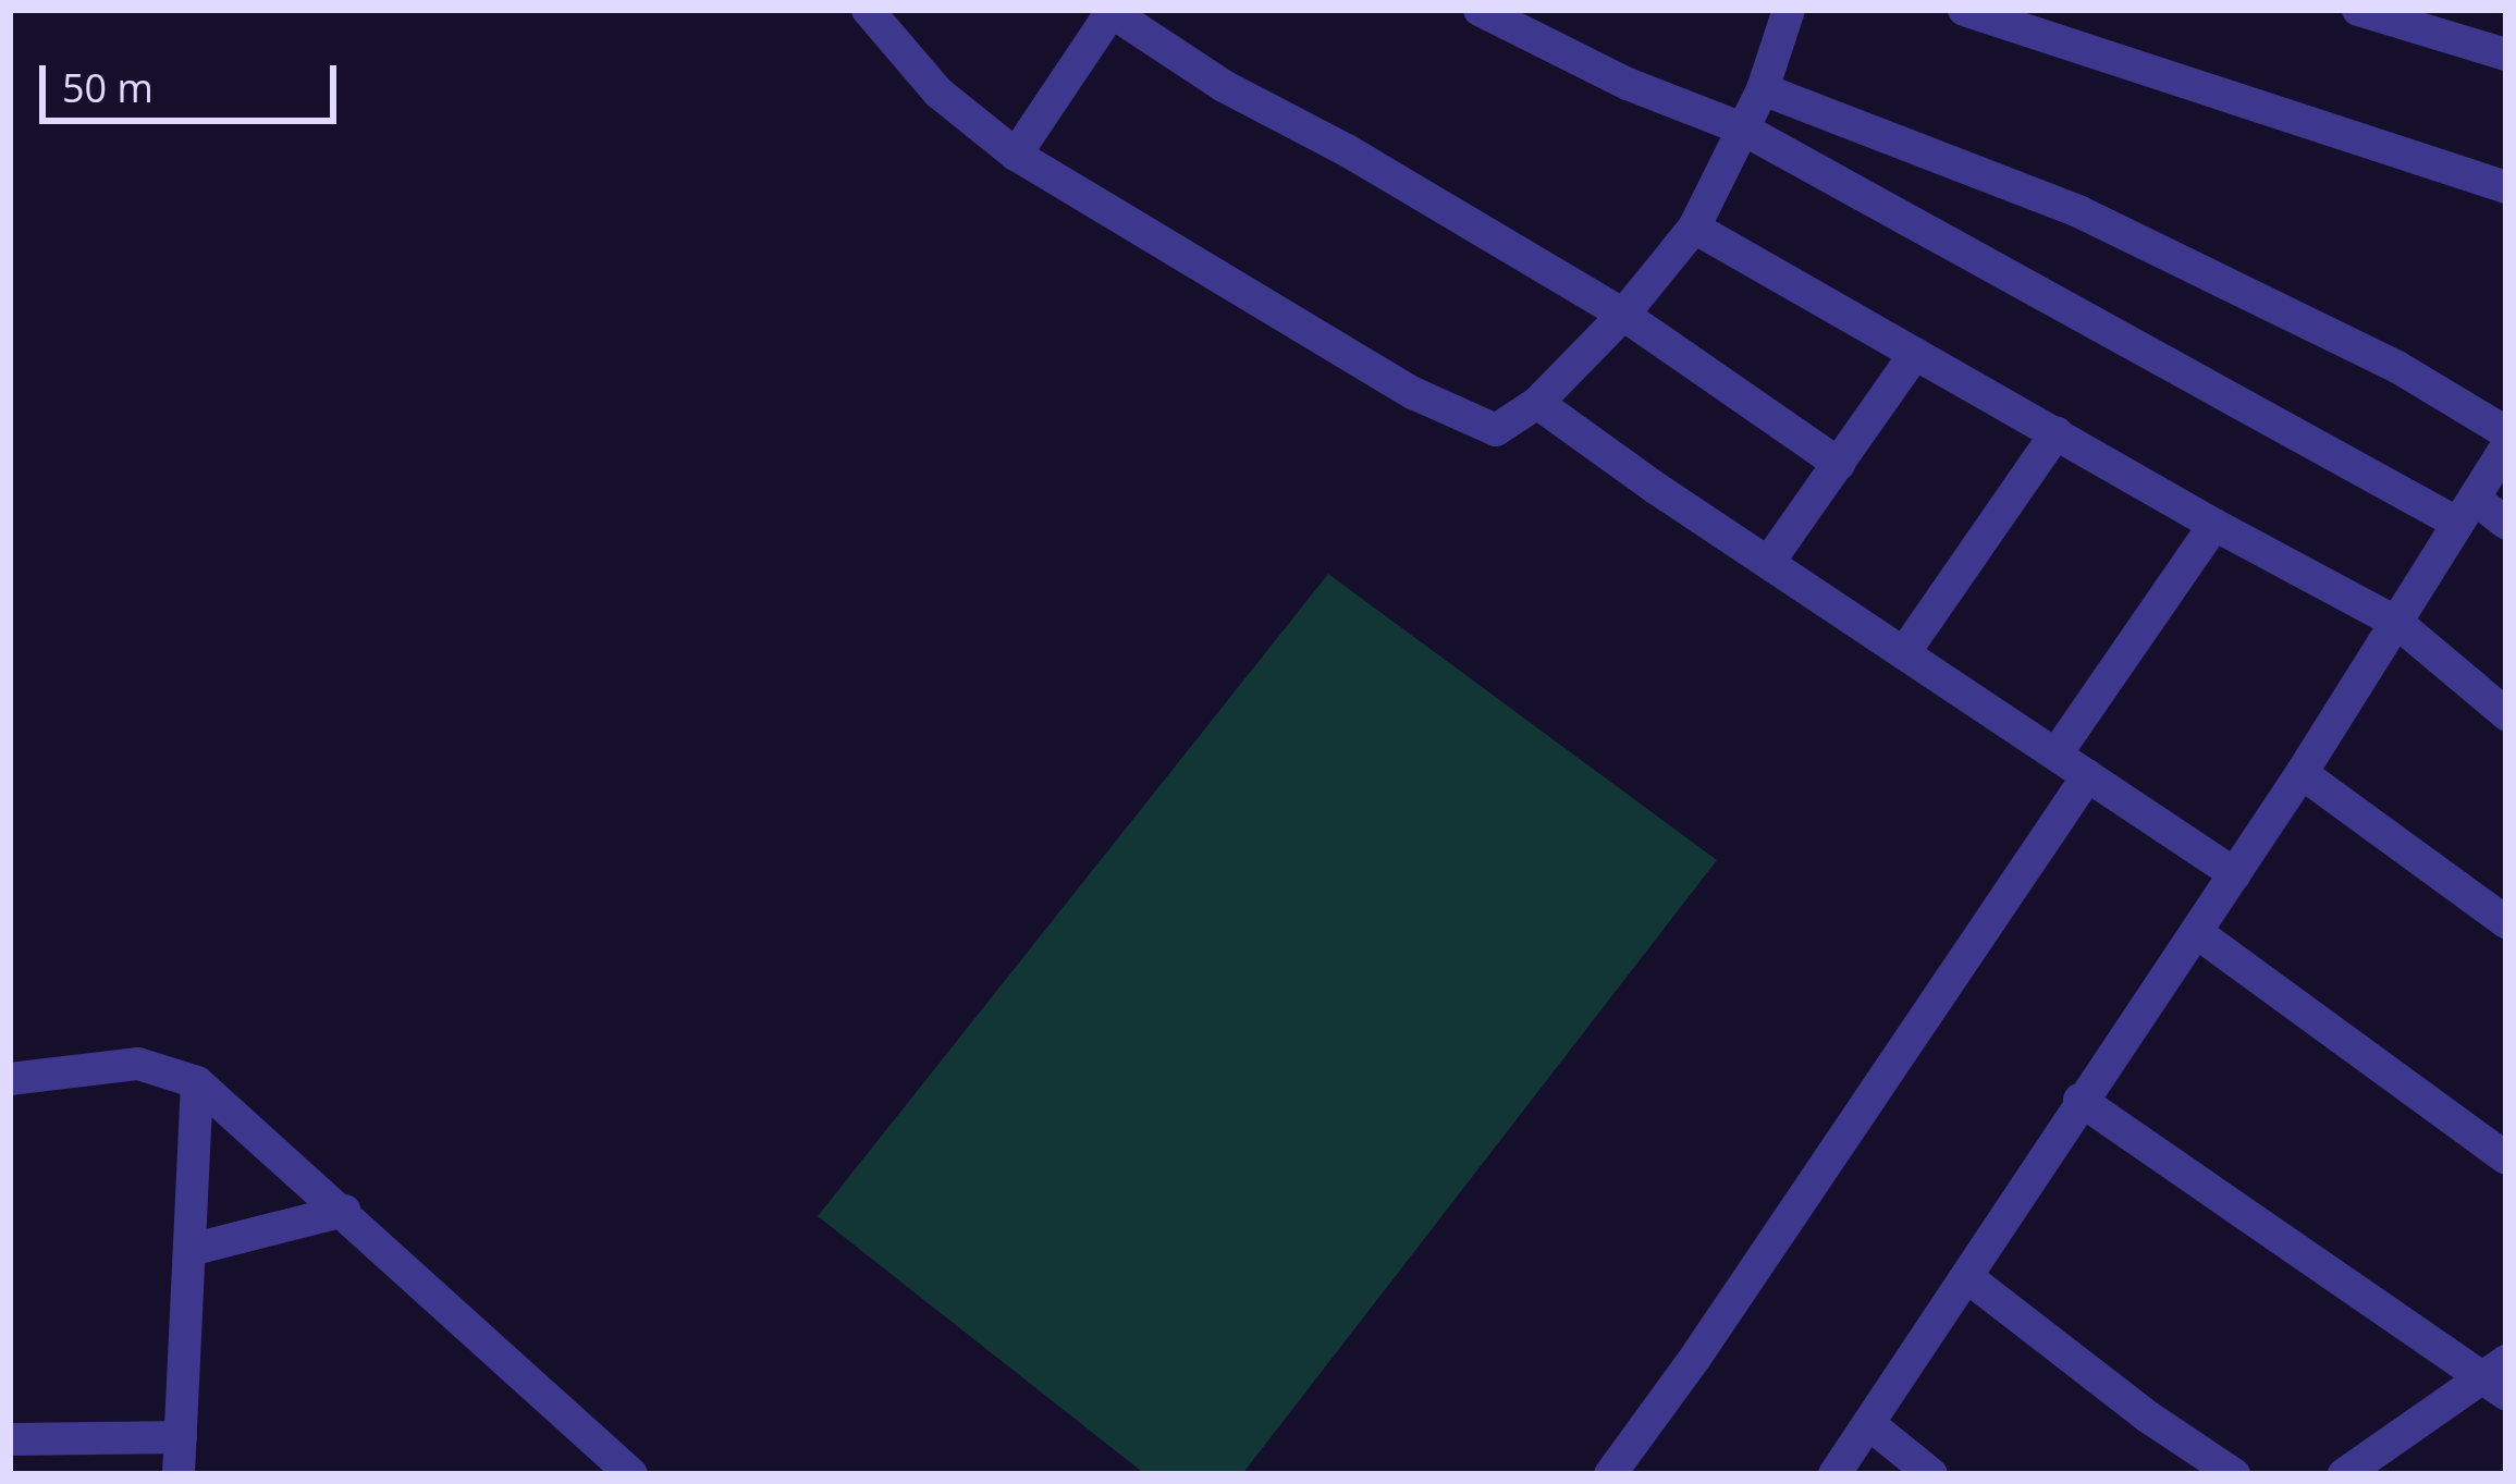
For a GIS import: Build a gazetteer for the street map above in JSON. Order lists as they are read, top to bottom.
{
  "scale_bar": "50 m"
}
